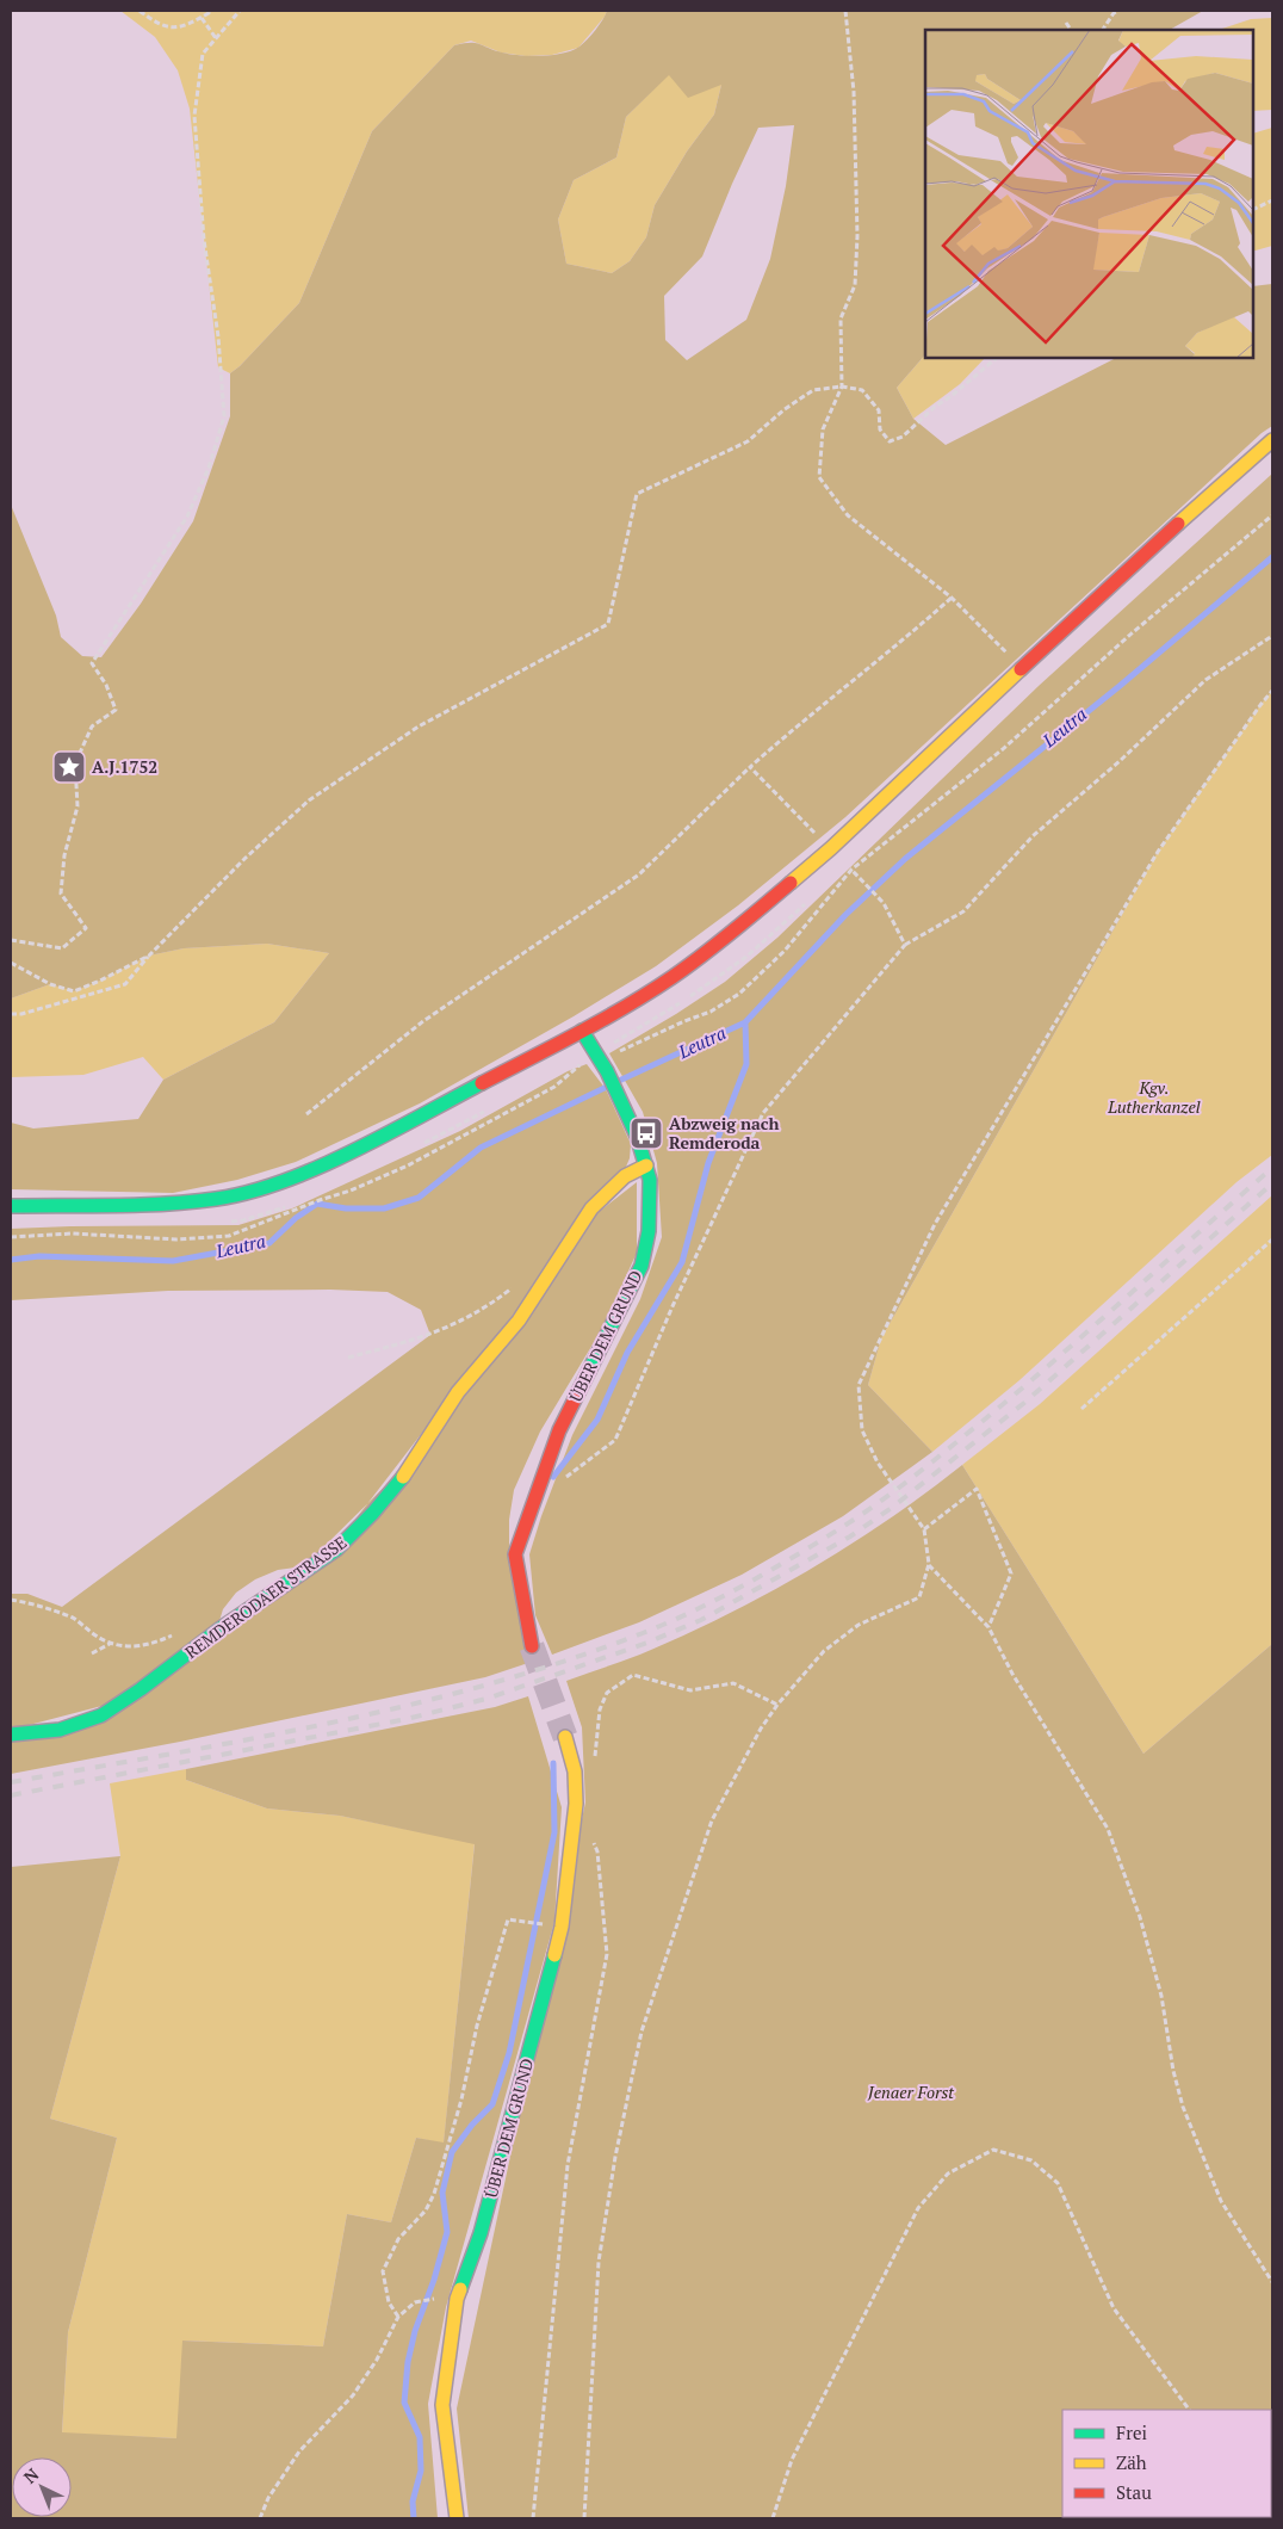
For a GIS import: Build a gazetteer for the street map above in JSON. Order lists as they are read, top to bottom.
{
  "streets": {
    "street": ["ÜBER DEM GRUND", "REMDERODAER STRASSE"]
  },
  "crossings": [
    ["ÜBER DEM GRUND", "REMDERODAER STRASSE"]
  ],
  "water": ["Leutra"],
  "parks": ["Kgv. Lutherkanzel", "Jenaer Forst"],
  "places": {
    "place": ["A.J.1752"],
    "bus stop": ["Abzweig nach Remderoda"]
  },
  "legend": ["Frei", "Zäh", "Stau"],
  "north": "top left"
}
